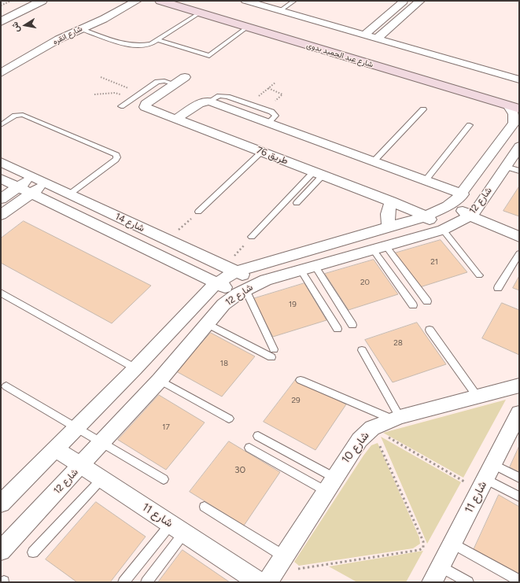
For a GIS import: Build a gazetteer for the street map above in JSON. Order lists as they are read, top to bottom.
{
  "streets": {
    "main road": ["شارع عبد الحميد بدوى"],
    "street": [
      "شارع انقره",
      "طريق 76",
      "شارع 12",
      "شارع 14",
      "شارع 10",
      "شارع 11"
    ]
  },
  "crossings": [
    ["شارع عبد الحميد بدوى", "شارع 12"],
    ["طريق 76", "شارع 12"],
    ["شارع 12", "شارع 14"],
    ["شارع 12", "شارع 11"],
    ["شارع 10", "شارع 11"]
  ],
  "house_numbers": [
    "21",
    "20",
    "19",
    "28",
    "18",
    "29",
    "17",
    "30"
  ],
  "north": "left"
}
